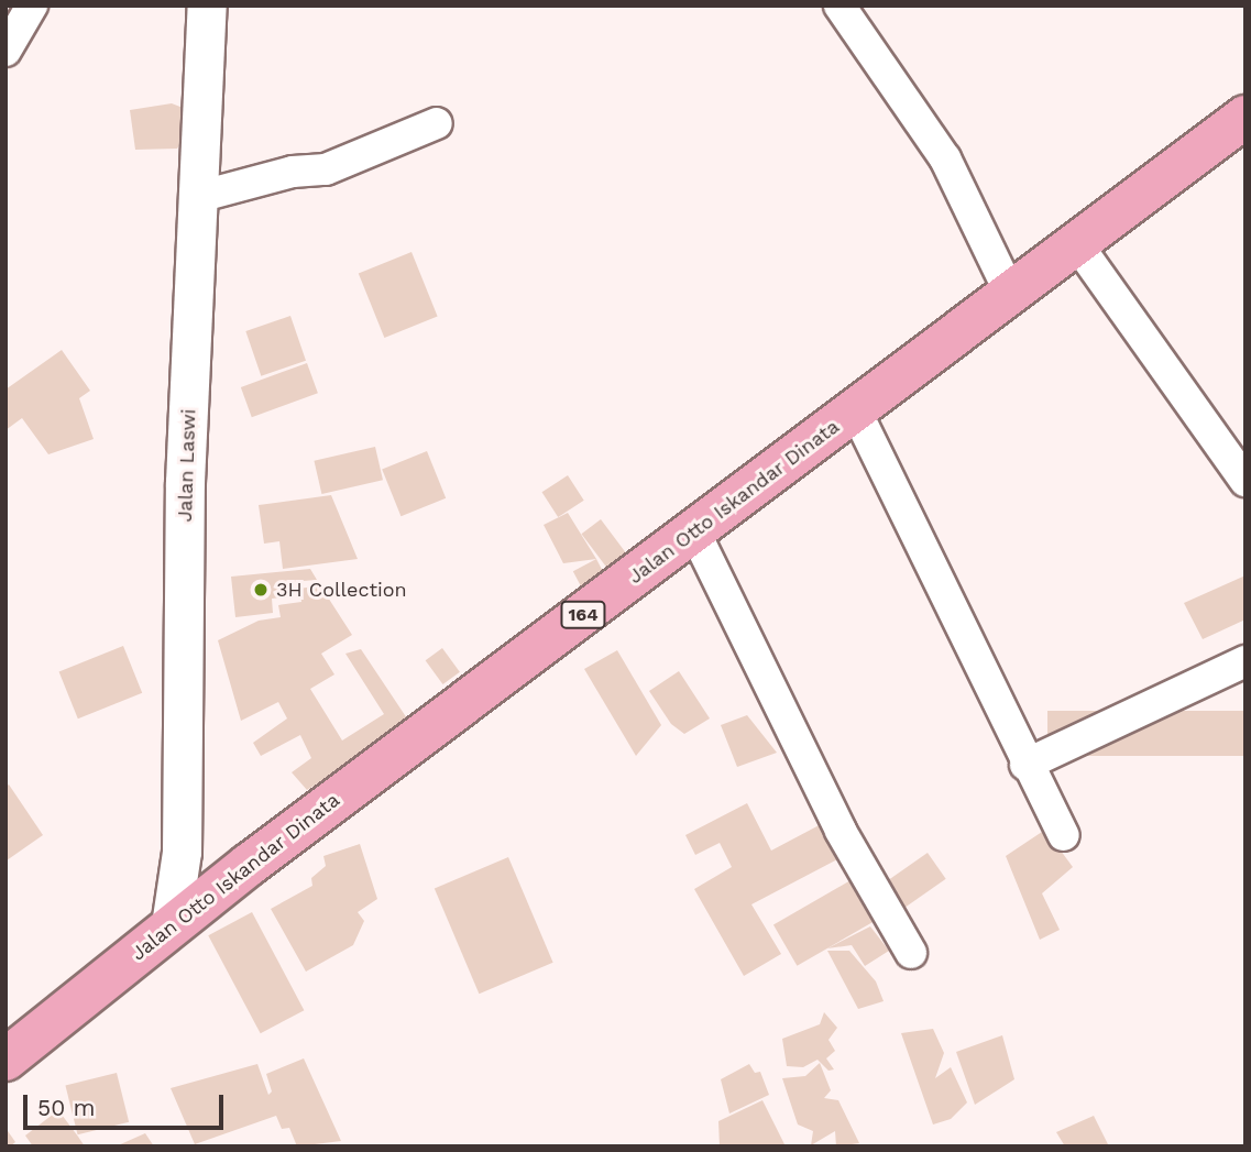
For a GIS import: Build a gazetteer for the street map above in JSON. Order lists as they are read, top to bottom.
{
  "streets": {
    "main road": ["Jalan Otto Iskandar Dinata", "164"],
    "street": ["Jalan Laswi"]
  },
  "crossings": [
    ["Jalan Laswi", "Jalan Otto Iskandar Dinata"]
  ],
  "places": ["3H Collection"],
  "scale_bar": "50 m"
}
